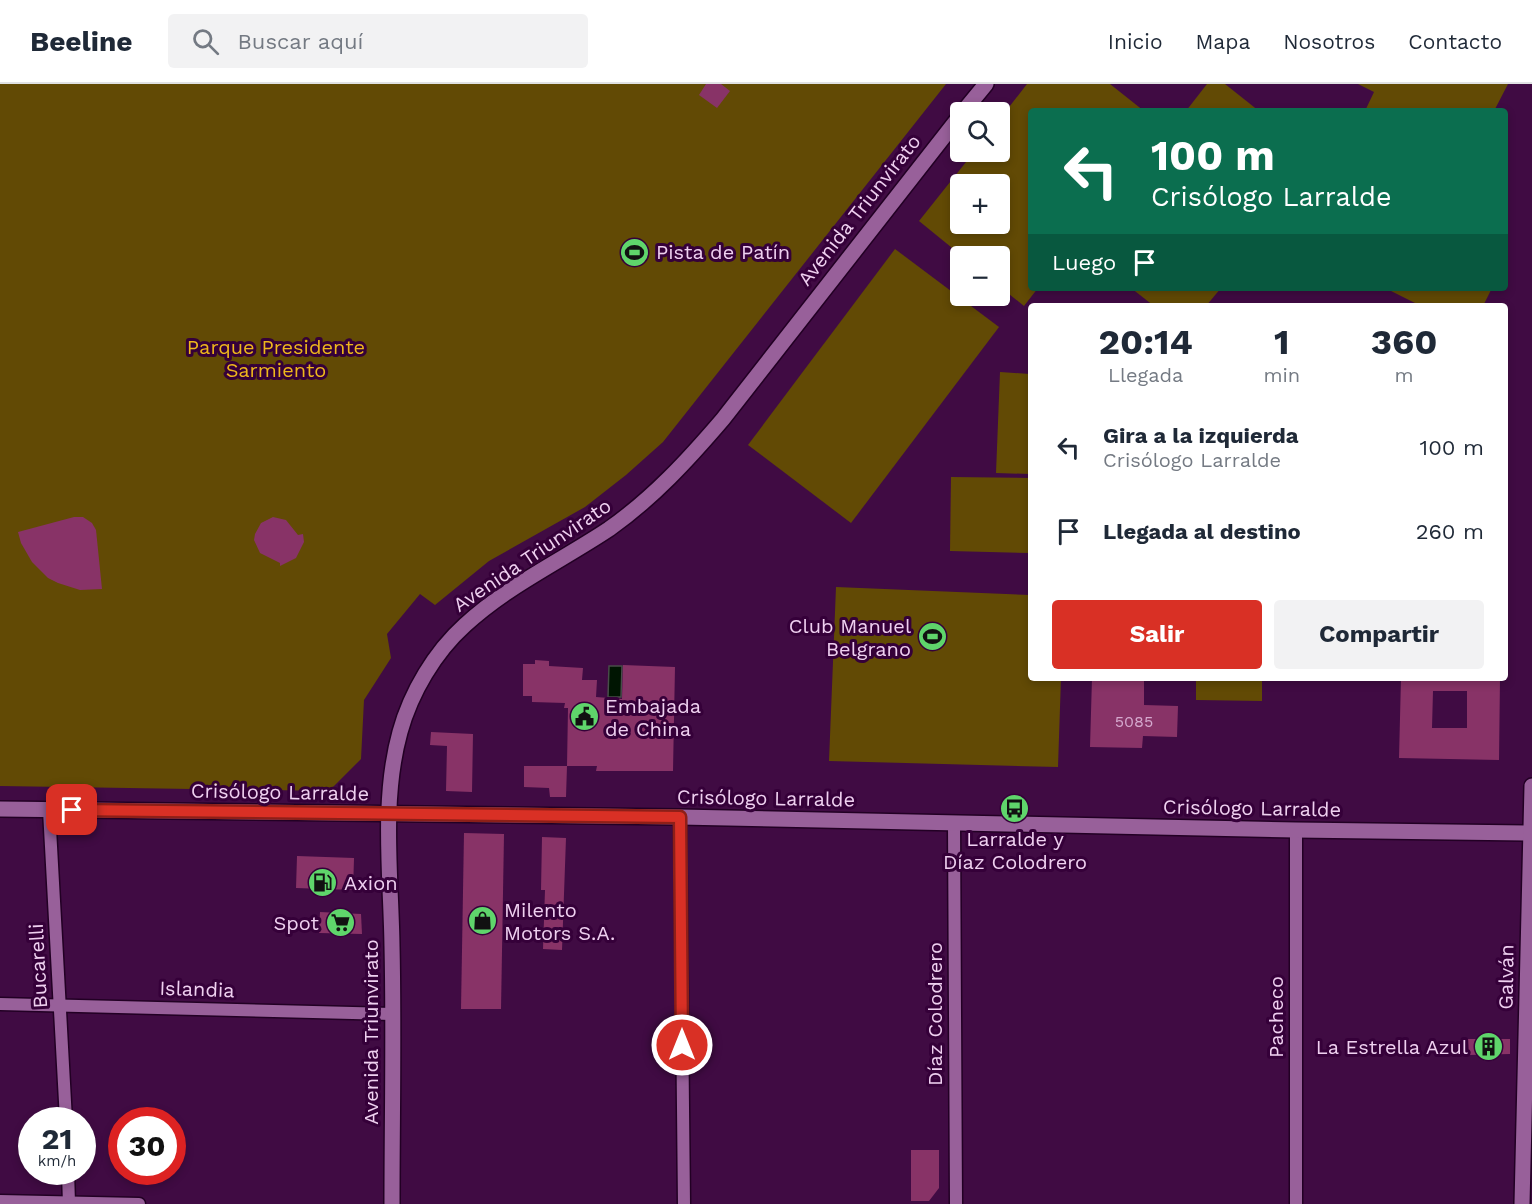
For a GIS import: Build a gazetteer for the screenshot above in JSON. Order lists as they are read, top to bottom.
{
  "streets": {
    "street": [
      "Avenida Triunvirato",
      "Crisólogo Larralde",
      "Bucarelli",
      "Galván",
      "Islandia",
      "Díaz Colodrero",
      "Pacheco"
    ]
  },
  "crossings": [
    ["Avenida Triunvirato", "Crisólogo Larralde"],
    ["Avenida Triunvirato", "Islandia"],
    ["Crisólogo Larralde", "Bucarelli"],
    ["Crisólogo Larralde", "Galván"],
    ["Crisólogo Larralde", "Díaz Colodrero"],
    ["Crisólogo Larralde", "Pacheco"],
    ["Bucarelli", "Islandia"]
  ],
  "parks": ["Parque Presidente Sarmiento"],
  "places": {
    "sports": ["Pista de Patín", "Club Manuel Belgrano"],
    "public building": ["Embajada de China"],
    "bus stop": ["Larralde y Díaz Colodrero"],
    "fuel station": ["Axion"],
    "shop": ["Milento Motors S.A."],
    "supermarket": ["Spot"],
    "building": ["La Estrella Azul"]
  },
  "house_numbers": ["5085"],
  "page": {
    "header": "Beeline",
    "search": "Buscar aquí",
    "nav": [
      "Inicio",
      "Mapa",
      "Nosotros",
      "Contacto"
    ],
    "map_buttons": ["+", "−"],
    "turn": ["100 m", "Crisólogo Larralde"],
    "then": "Luego",
    "eta": [
      "20:14",
      "Llegada",
      "1",
      "min",
      "360",
      "m"
    ],
    "list": [
      {
        "name": "Gira a la izquierda",
        "note": "Crisólogo Larralde",
        "value": "100 m"
      },
      {
        "name": "Llegada al destino",
        "value": "260 m"
      }
    ],
    "buttons": ["Salir", "Compartir"],
    "speed": "21 km/h",
    "limit": "30"
  }
}
